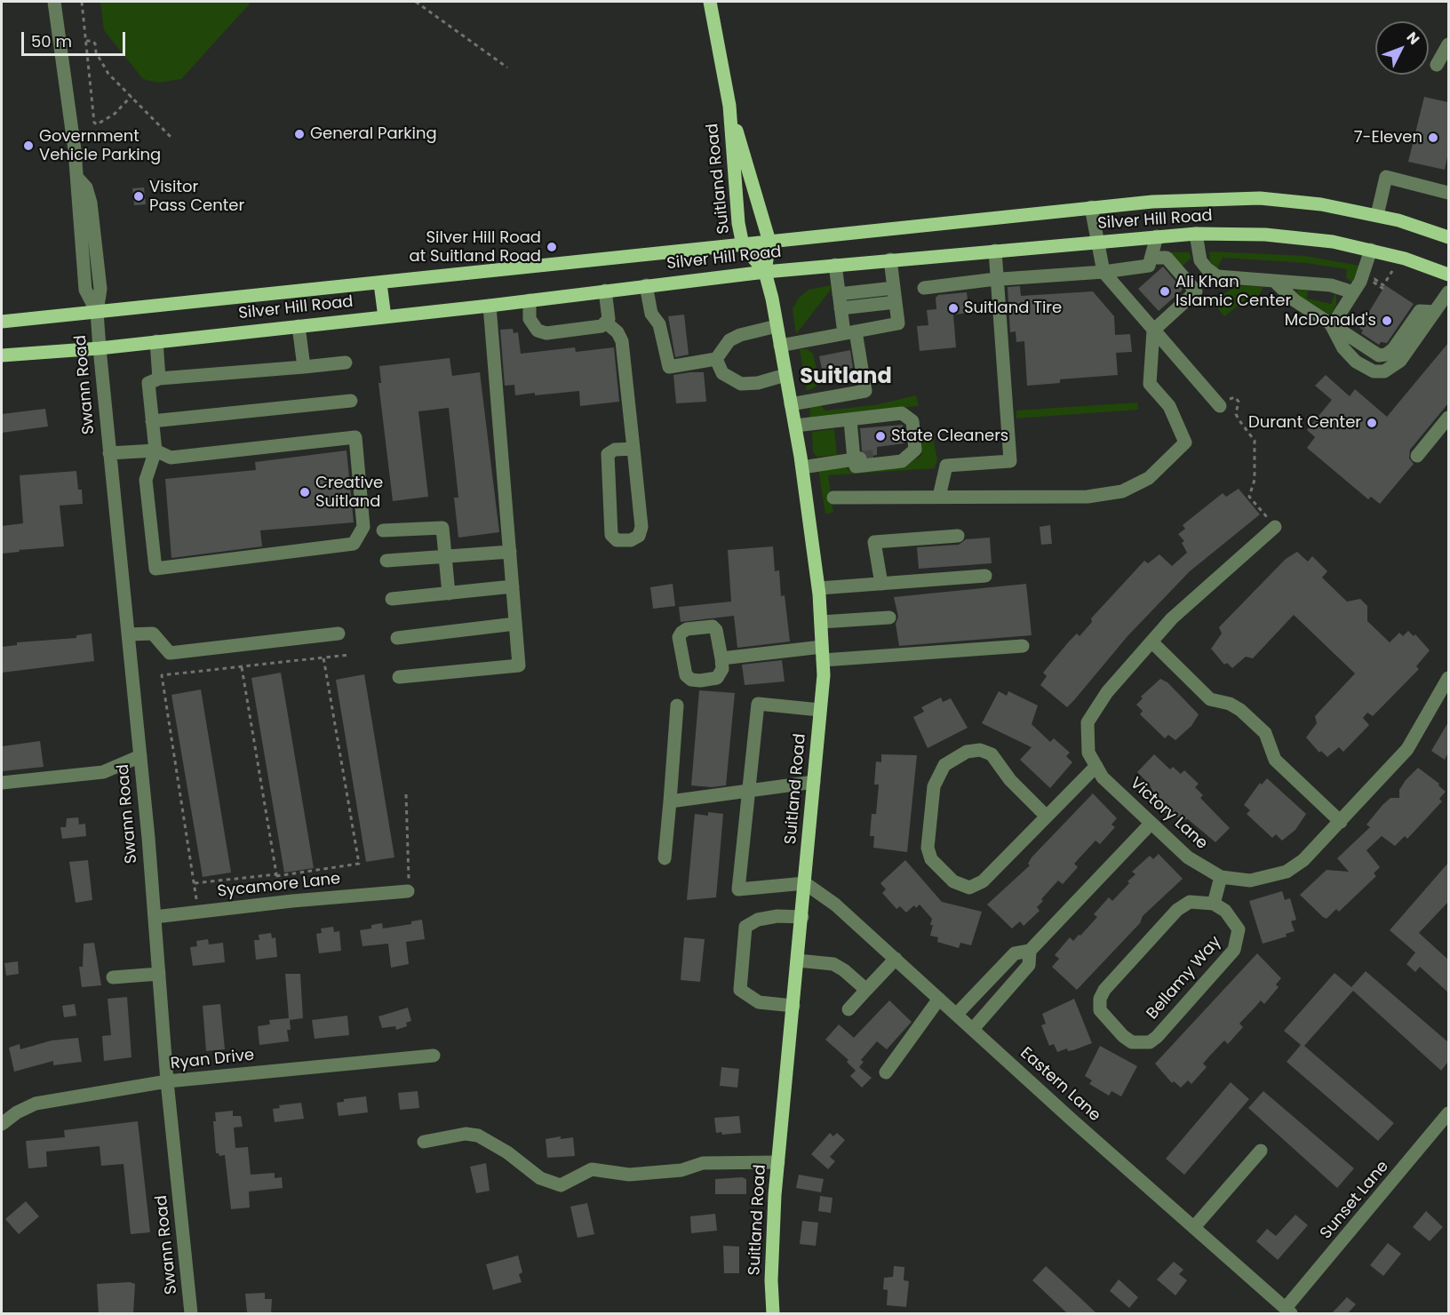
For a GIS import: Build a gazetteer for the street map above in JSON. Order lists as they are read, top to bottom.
{
  "streets": {
    "main road": ["Suitland Road", "Silver Hill Road"],
    "street": [
      "Swann Road",
      "Victory Lane",
      "Sycamore Lane",
      "Bellamy Way",
      "Ryan Drive",
      "Eastern Lane",
      "Sunset Lane"
    ]
  },
  "crossings": [
    ["Suitland Road", "Silver Hill Road"],
    ["Suitland Road", "Eastern Lane"],
    ["Silver Hill Road", "Swann Road"],
    ["Swann Road", "Sycamore Lane"],
    ["Swann Road", "Ryan Drive"],
    ["Eastern Lane", "Sunset Lane"]
  ],
  "districts": ["Suitland"],
  "places": [
    "General Parking",
    "7-Eleven",
    "Government Vehicle Parking",
    "Visitor Pass Center",
    "Silver Hill Road at Suitland Road",
    "Ali Khan Islamic Center",
    "Suitland Tire",
    "McDonald's",
    "Durant Center",
    "State Cleaners",
    "Creative Suitland"
  ],
  "scale_bar": "50 m",
  "north": "top right"
}
